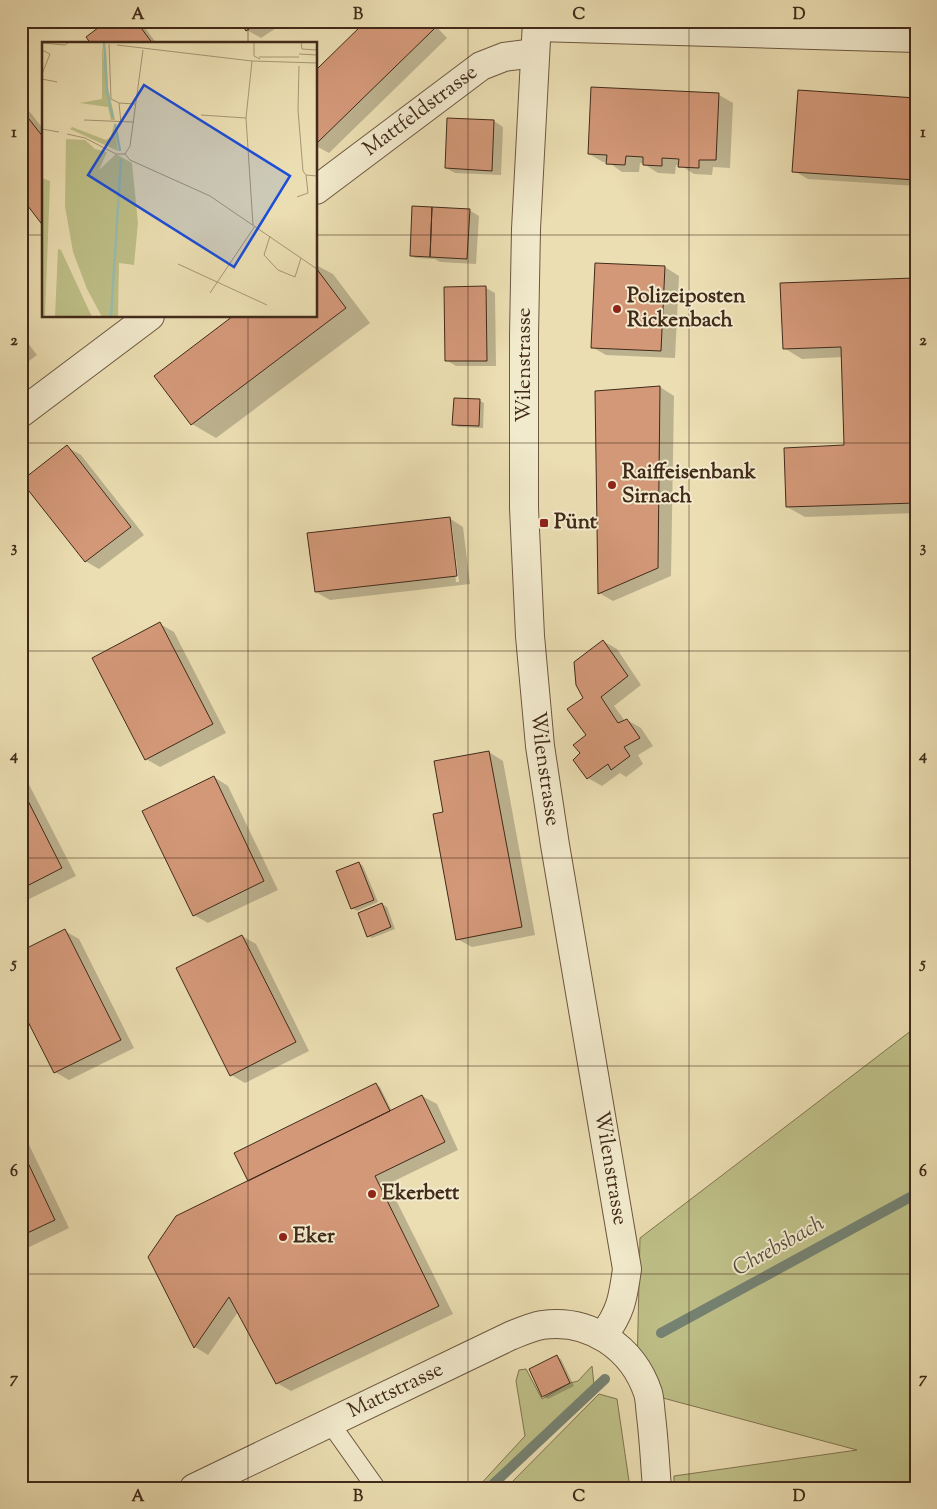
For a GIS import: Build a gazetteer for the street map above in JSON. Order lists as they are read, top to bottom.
{
  "streets": {
    "street": ["Mattfeldstrasse", "Wilenstrasse", "Mattstrasse"]
  },
  "crossings": [
    ["Mattfeldstrasse", "Wilenstrasse"],
    ["Wilenstrasse", "Mattstrasse"]
  ],
  "water": ["Chrebsbach"],
  "places": {
    "other": [
      "Polizeiposten Rickenbach",
      "Raiffeisenbank Sirnach",
      "Ekerbett",
      "Eker"
    ],
    "transit": ["Pünt"]
  },
  "grid": {
    "columns": [
      "A",
      "B",
      "C",
      "D"
    ],
    "rows": [
      "1",
      "2",
      "3",
      "4",
      "5",
      "6",
      "7"
    ]
  }
}
